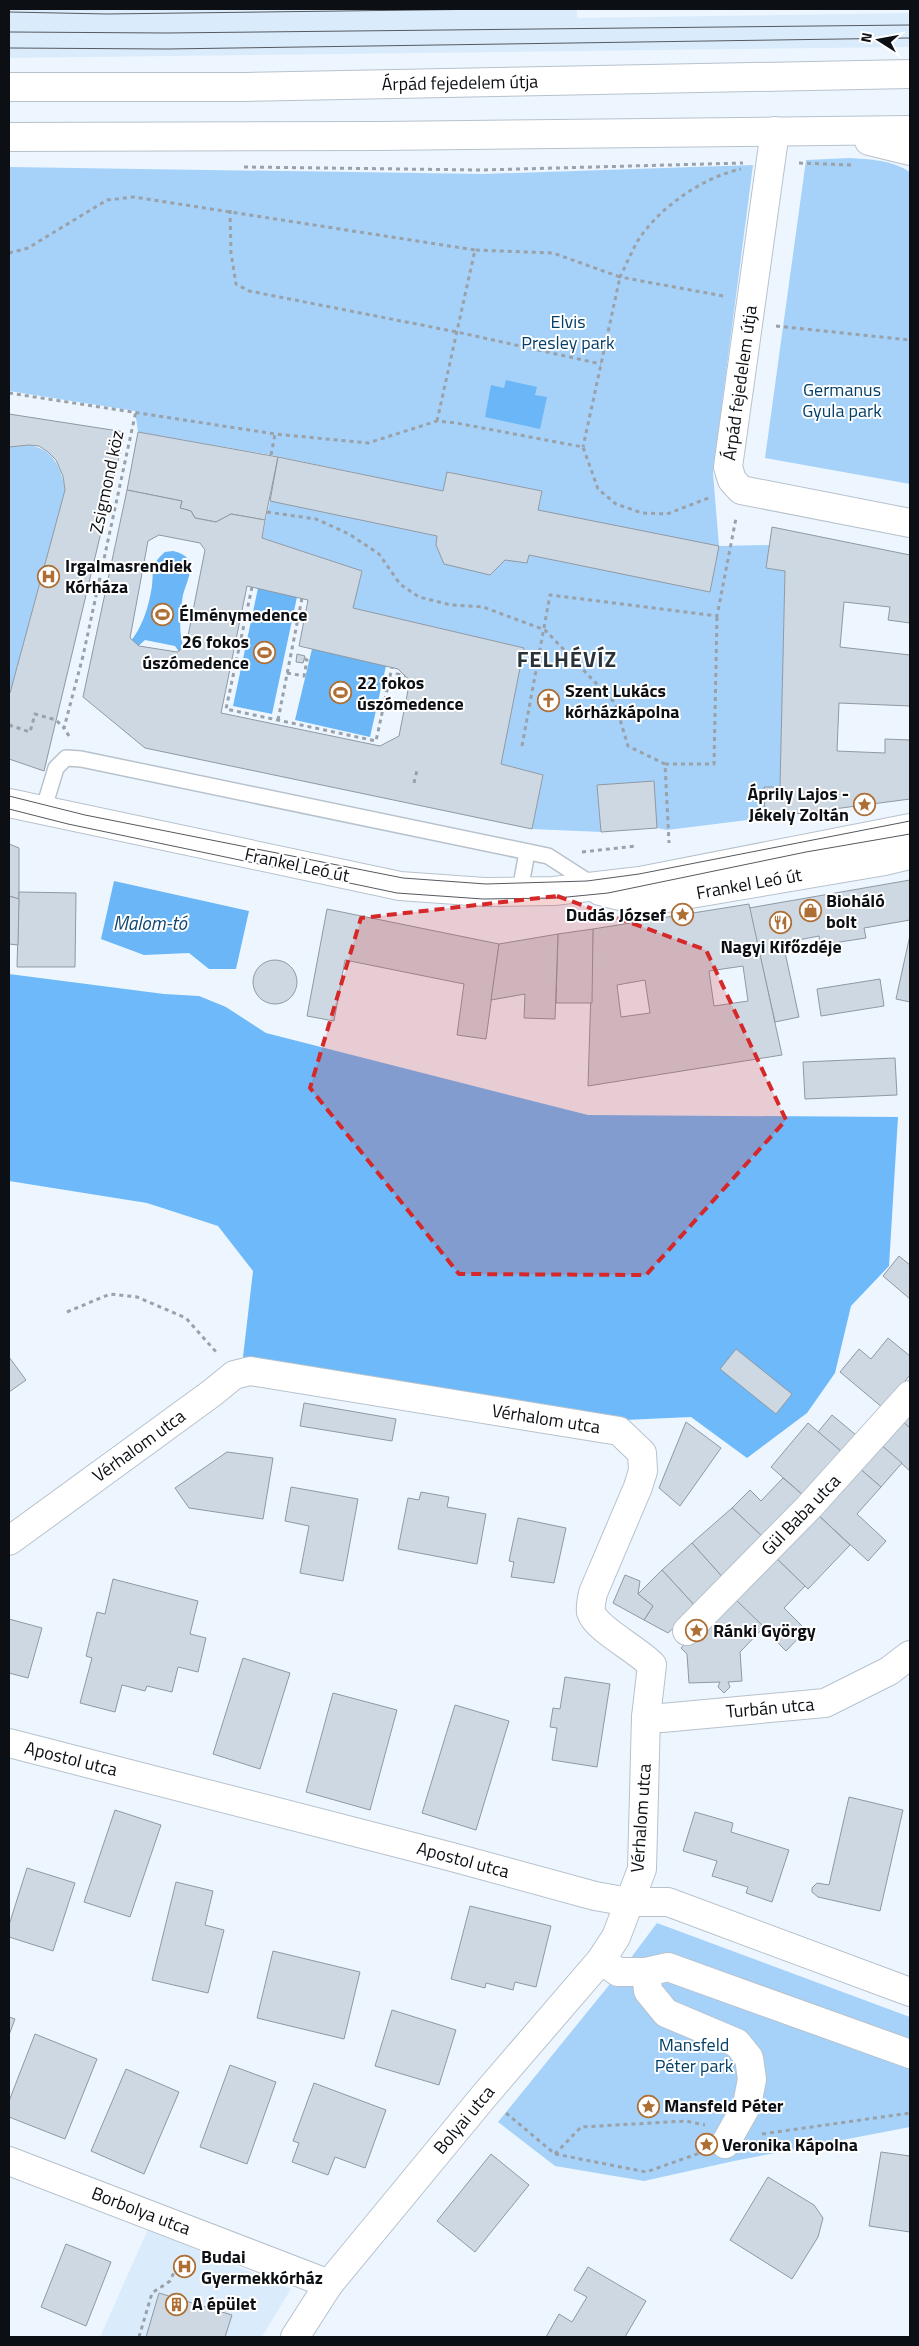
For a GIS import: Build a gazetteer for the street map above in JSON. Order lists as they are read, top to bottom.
{
  "streets": {
    "street": [
      "Árpád fejedelem útja",
      "Frankel Leó út",
      "Vérhalom utca",
      "Gül Baba utca",
      "Turbán utca",
      "Apostol utca",
      "Bolyai utca",
      "Borbolya utca"
    ],
    "path": ["Zsigmond köz"]
  },
  "crossings": [
    ["Vérhalom utca", "Turbán utca"],
    ["Vérhalom utca", "Apostol utca"],
    ["Vérhalom utca", "Bolyai utca"],
    ["Apostol utca", "Bolyai utca"],
    ["Bolyai utca", "Borbolya utca"]
  ],
  "districts": ["FELHÉVÍZ"],
  "water": ["Malom-tó"],
  "parks": ["Elvis Presley park", "Germanus Gyula park", "Mansfeld Péter park"],
  "places": {
    "hospital": ["Irgalmasrendiek Kórháza", "Budai Gyermekkórház"],
    "sports": ["Élménymedence", "26 fokos úszómedence", "22 fokos úszómedence"],
    "church": ["Szent Lukács kórházkápolna"],
    "place": [
      "Áprily Lajos - Jékely Zoltán",
      "Dudás József",
      "Ránki György",
      "Mansfeld Péter",
      "Veronika Kápolna"
    ],
    "shop": ["Bioháló bolt"],
    "restaurant": ["Nagyi Kifőzdéje"],
    "building": ["A épület"]
  },
  "north": "left"
}
